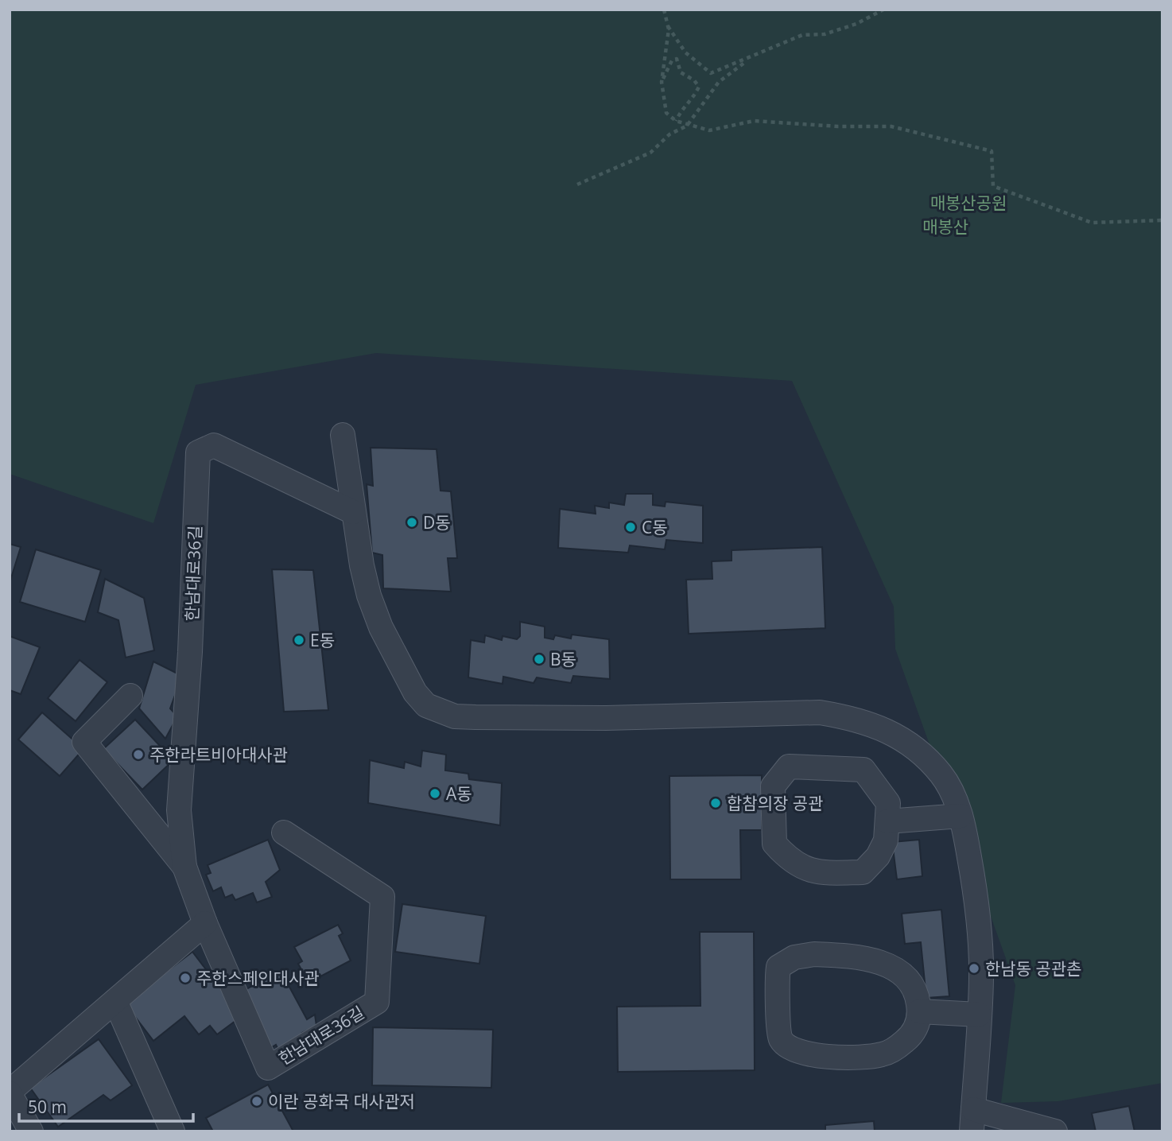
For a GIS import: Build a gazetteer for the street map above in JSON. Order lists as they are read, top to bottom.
{
  "streets": {
    "street": ["한남대로36길"]
  },
  "parks": ["매봉산공원", "매봉산"],
  "places": [
    "D동",
    "C동",
    "E동",
    "B동",
    "주한라트비아대사관",
    "A동",
    "합참의장 공관",
    "한남동 공관촌",
    "주한스페인대사관",
    "이란 공화국 대사관저"
  ],
  "scale_bar": "50 m"
}
